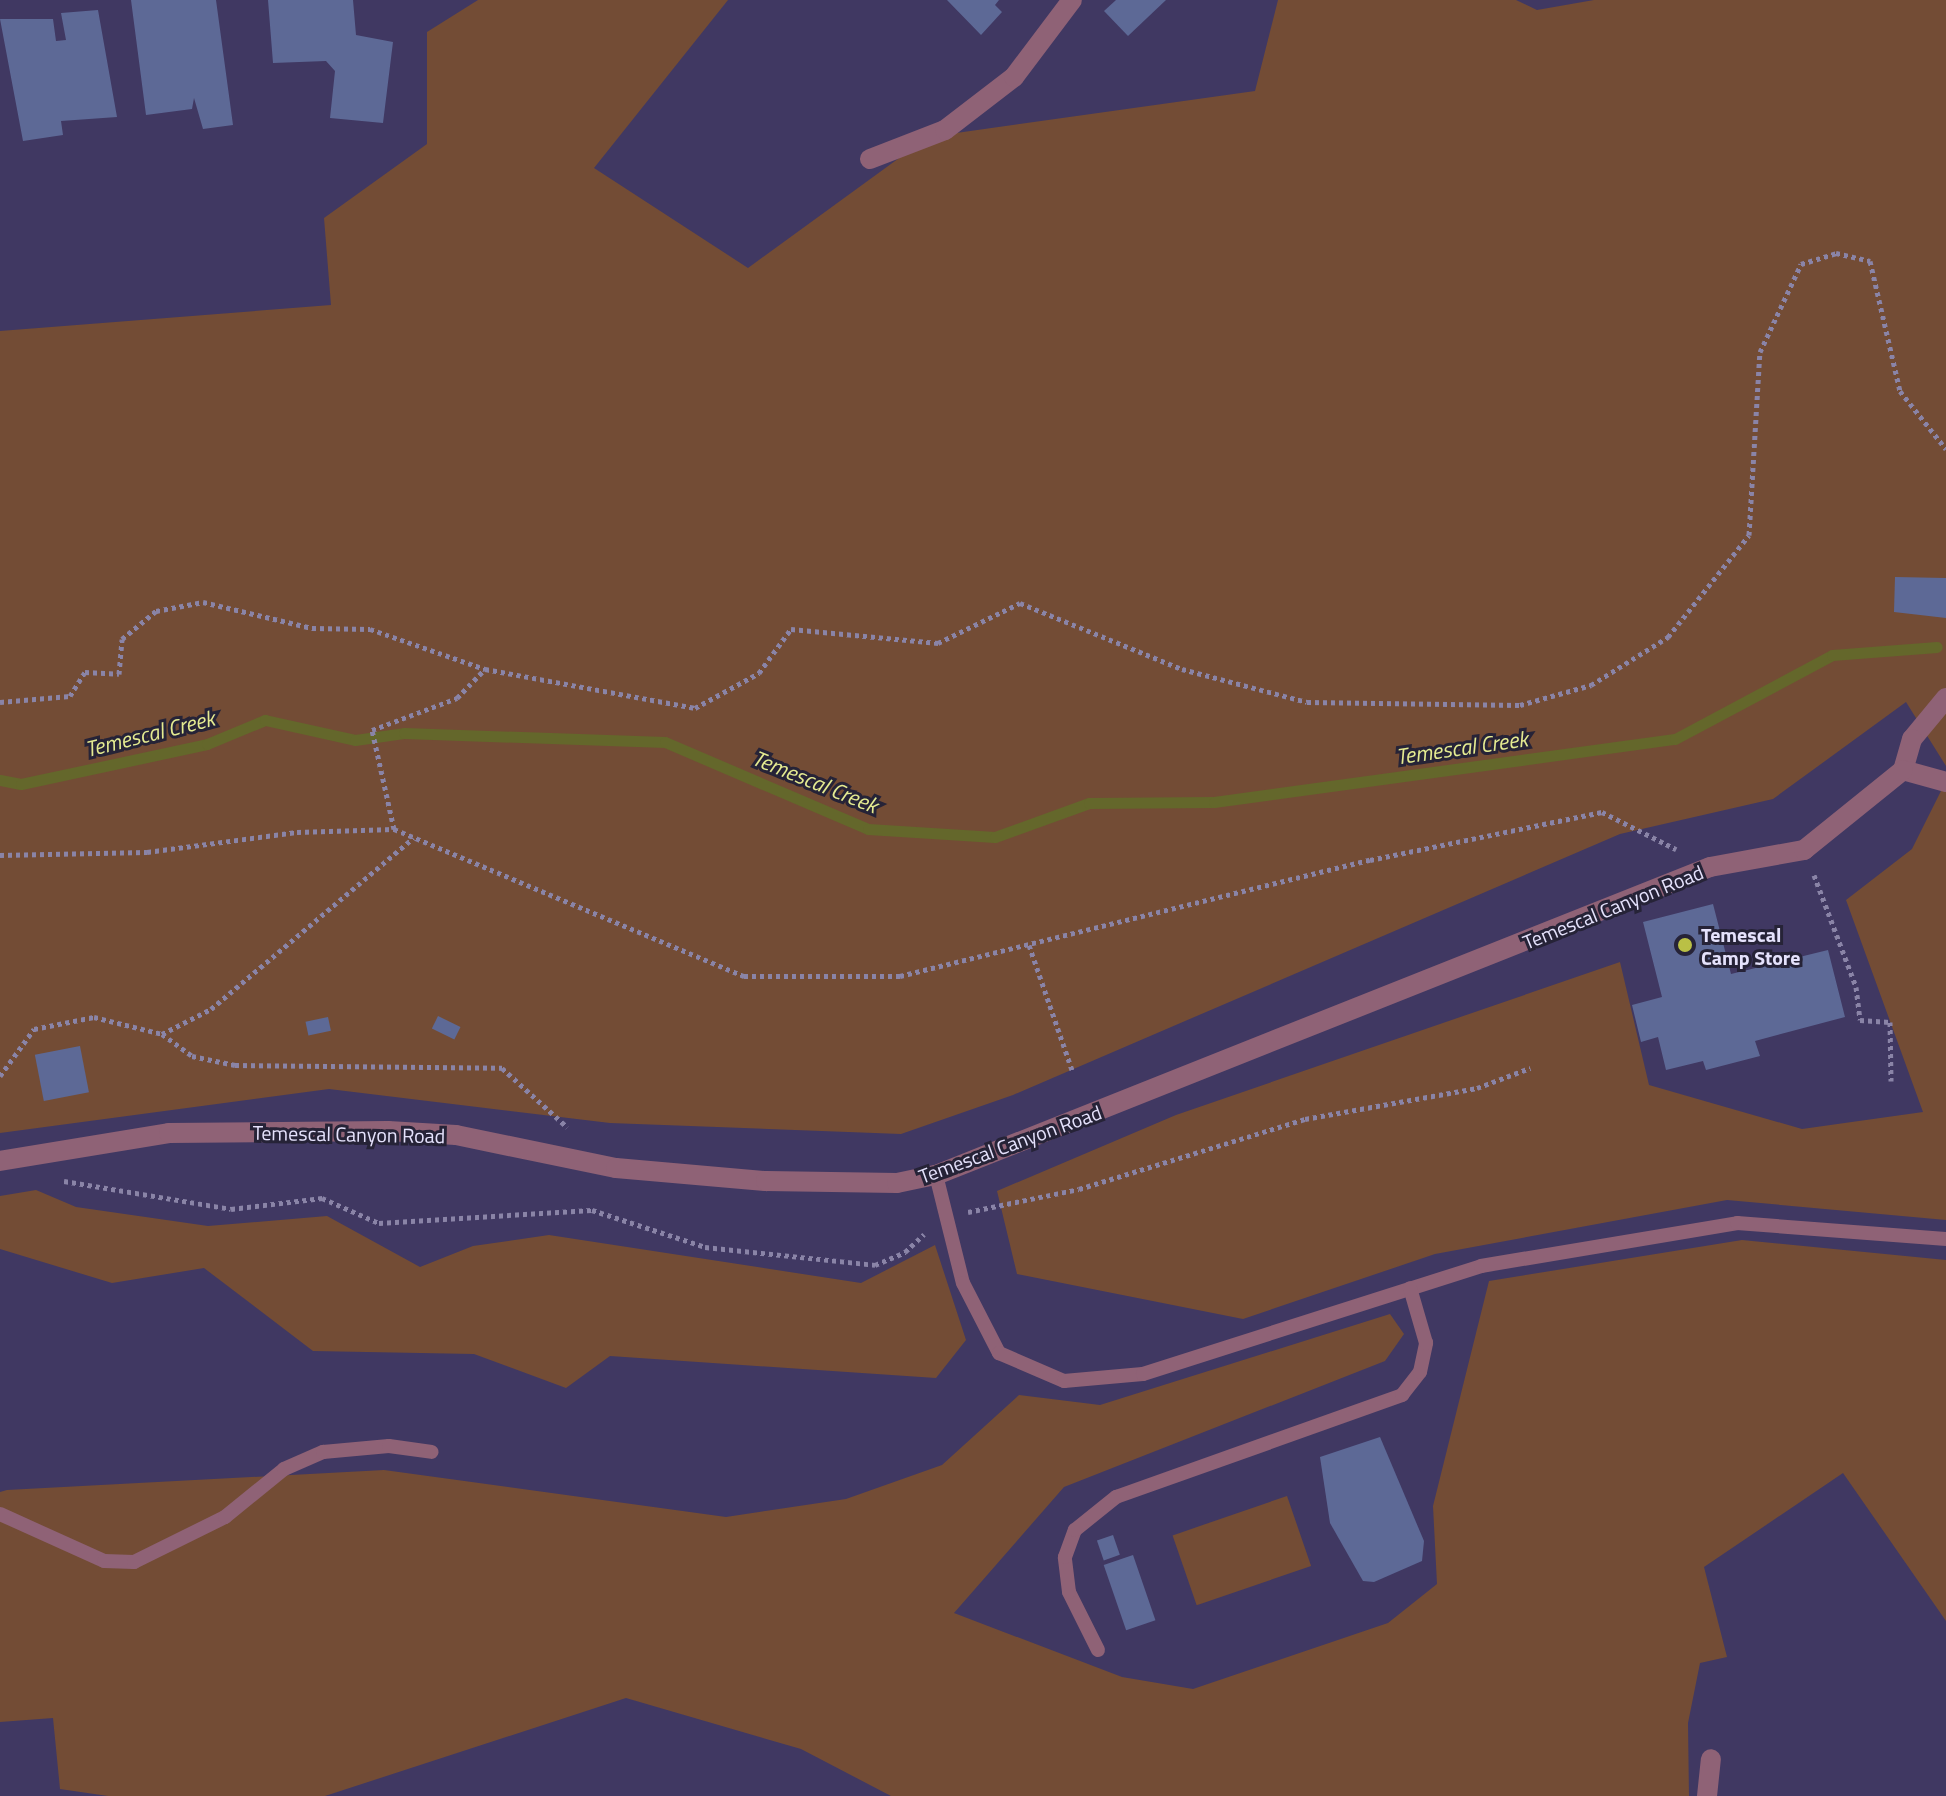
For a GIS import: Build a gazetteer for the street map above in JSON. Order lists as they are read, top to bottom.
{
  "streets": {
    "street": ["Temescal Canyon Road"]
  },
  "water": ["Temescal Creek"],
  "places": ["Temescal Camp Store"]
}
